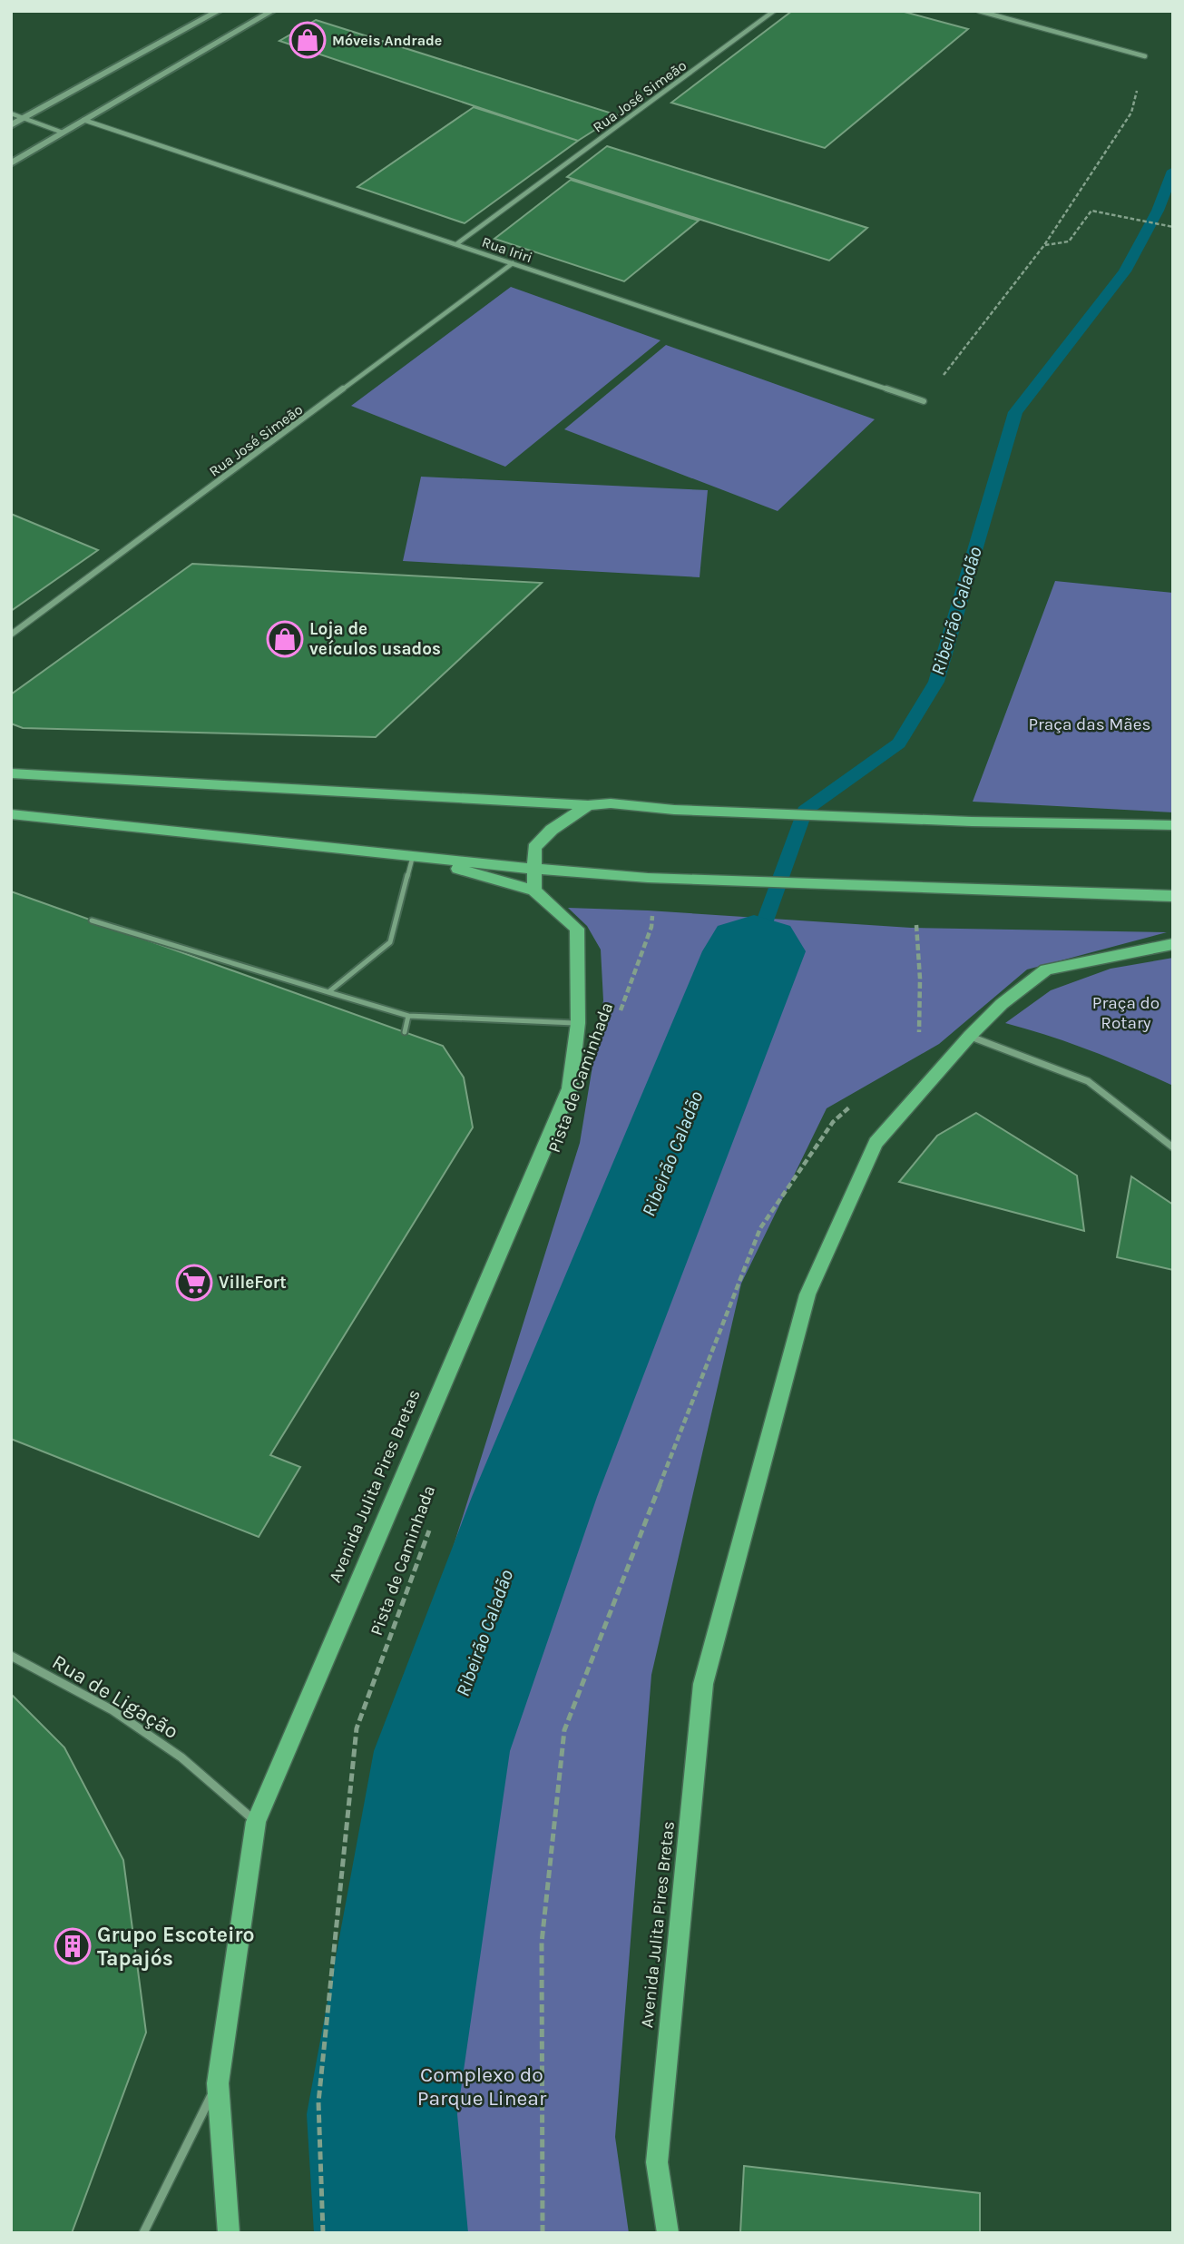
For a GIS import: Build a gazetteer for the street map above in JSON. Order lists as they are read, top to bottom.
{
  "streets": {
    "main road": ["Avenida Julita Pires Bretas"],
    "street": ["Rua José Simeão", "Rua Iriri", "Rua de Ligação"],
    "path": ["Pista de Caminhada"]
  },
  "crossings": [
    ["Rua José Simeão", "Rua Iriri"],
    ["Avenida Julita Pires Bretas", "Rua de Ligação"]
  ],
  "water": ["Ribeirão Caladão"],
  "parks": ["Praça das Mães", "Praça do Rotary", "Complexo do Parque Linear"],
  "places": {
    "shop": ["Móveis Andrade", "Loja de veículos usados"],
    "supermarket": ["VilleFort"],
    "building": ["Grupo Escoteiro Tapajós"]
  }
}
